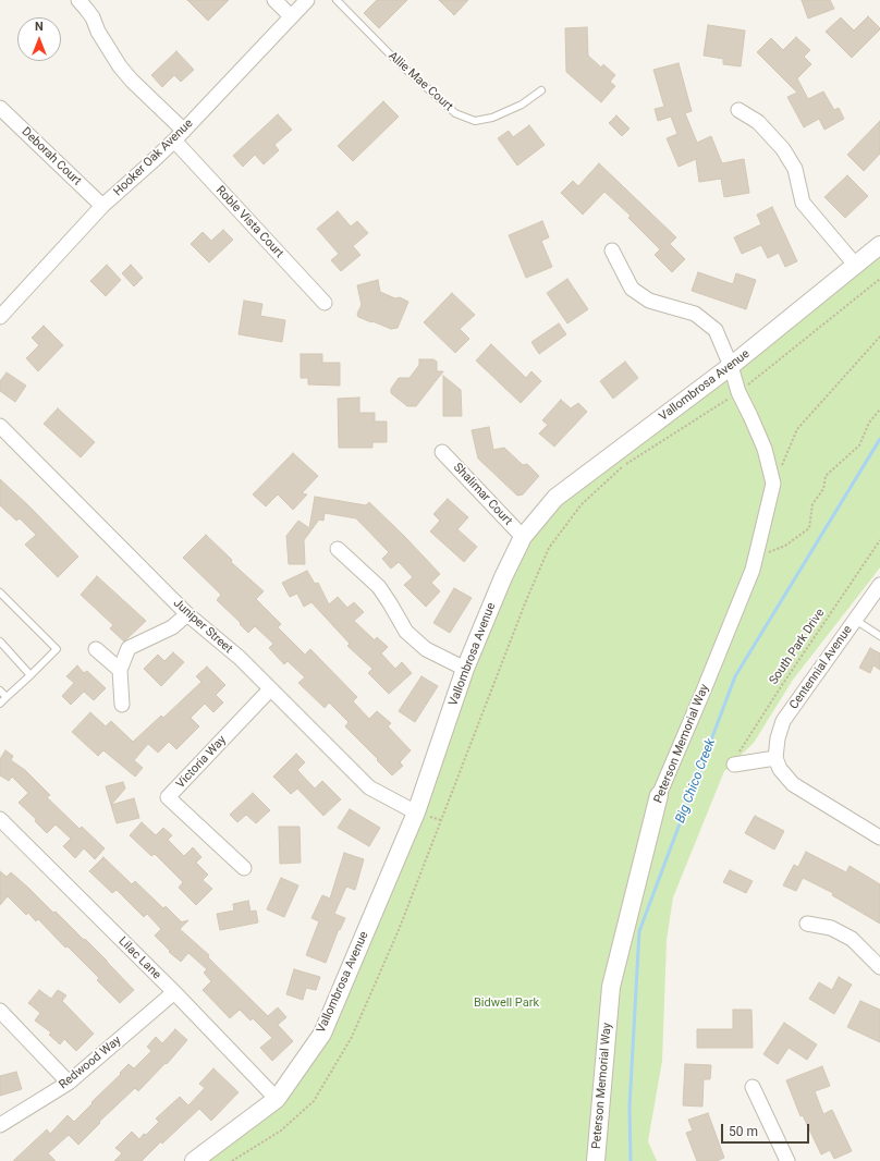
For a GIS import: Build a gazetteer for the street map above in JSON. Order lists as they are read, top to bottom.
{
  "streets": {
    "street": [
      "Deborah Court",
      "Hooker Oak Avenue",
      "Roble Vista Court",
      "Vallombrosa Avenue",
      "Shalimar Court",
      "Juniper Street",
      "Centennial Avenue",
      "Peterson Memorial Way",
      "Victoria Way",
      "Lilac Lane",
      "Redwood Way"
    ],
    "lane": ["Allie Mae Court"],
    "path": ["South Park Drive"]
  },
  "crossings": [
    ["Deborah Court", "Hooker Oak Avenue"],
    ["Hooker Oak Avenue", "Roble Vista Court"],
    ["Vallombrosa Avenue", "Shalimar Court"],
    ["Vallombrosa Avenue", "Juniper Street"],
    ["Vallombrosa Avenue", "Peterson Memorial Way"],
    ["Vallombrosa Avenue", "Lilac Lane"],
    ["Juniper Street", "Victoria Way"],
    ["Lilac Lane", "Redwood Way"]
  ],
  "water": ["Big Chico Creek"],
  "parks": ["Bidwell Park"],
  "scale_bar": "50 m",
  "north": "top"
}
